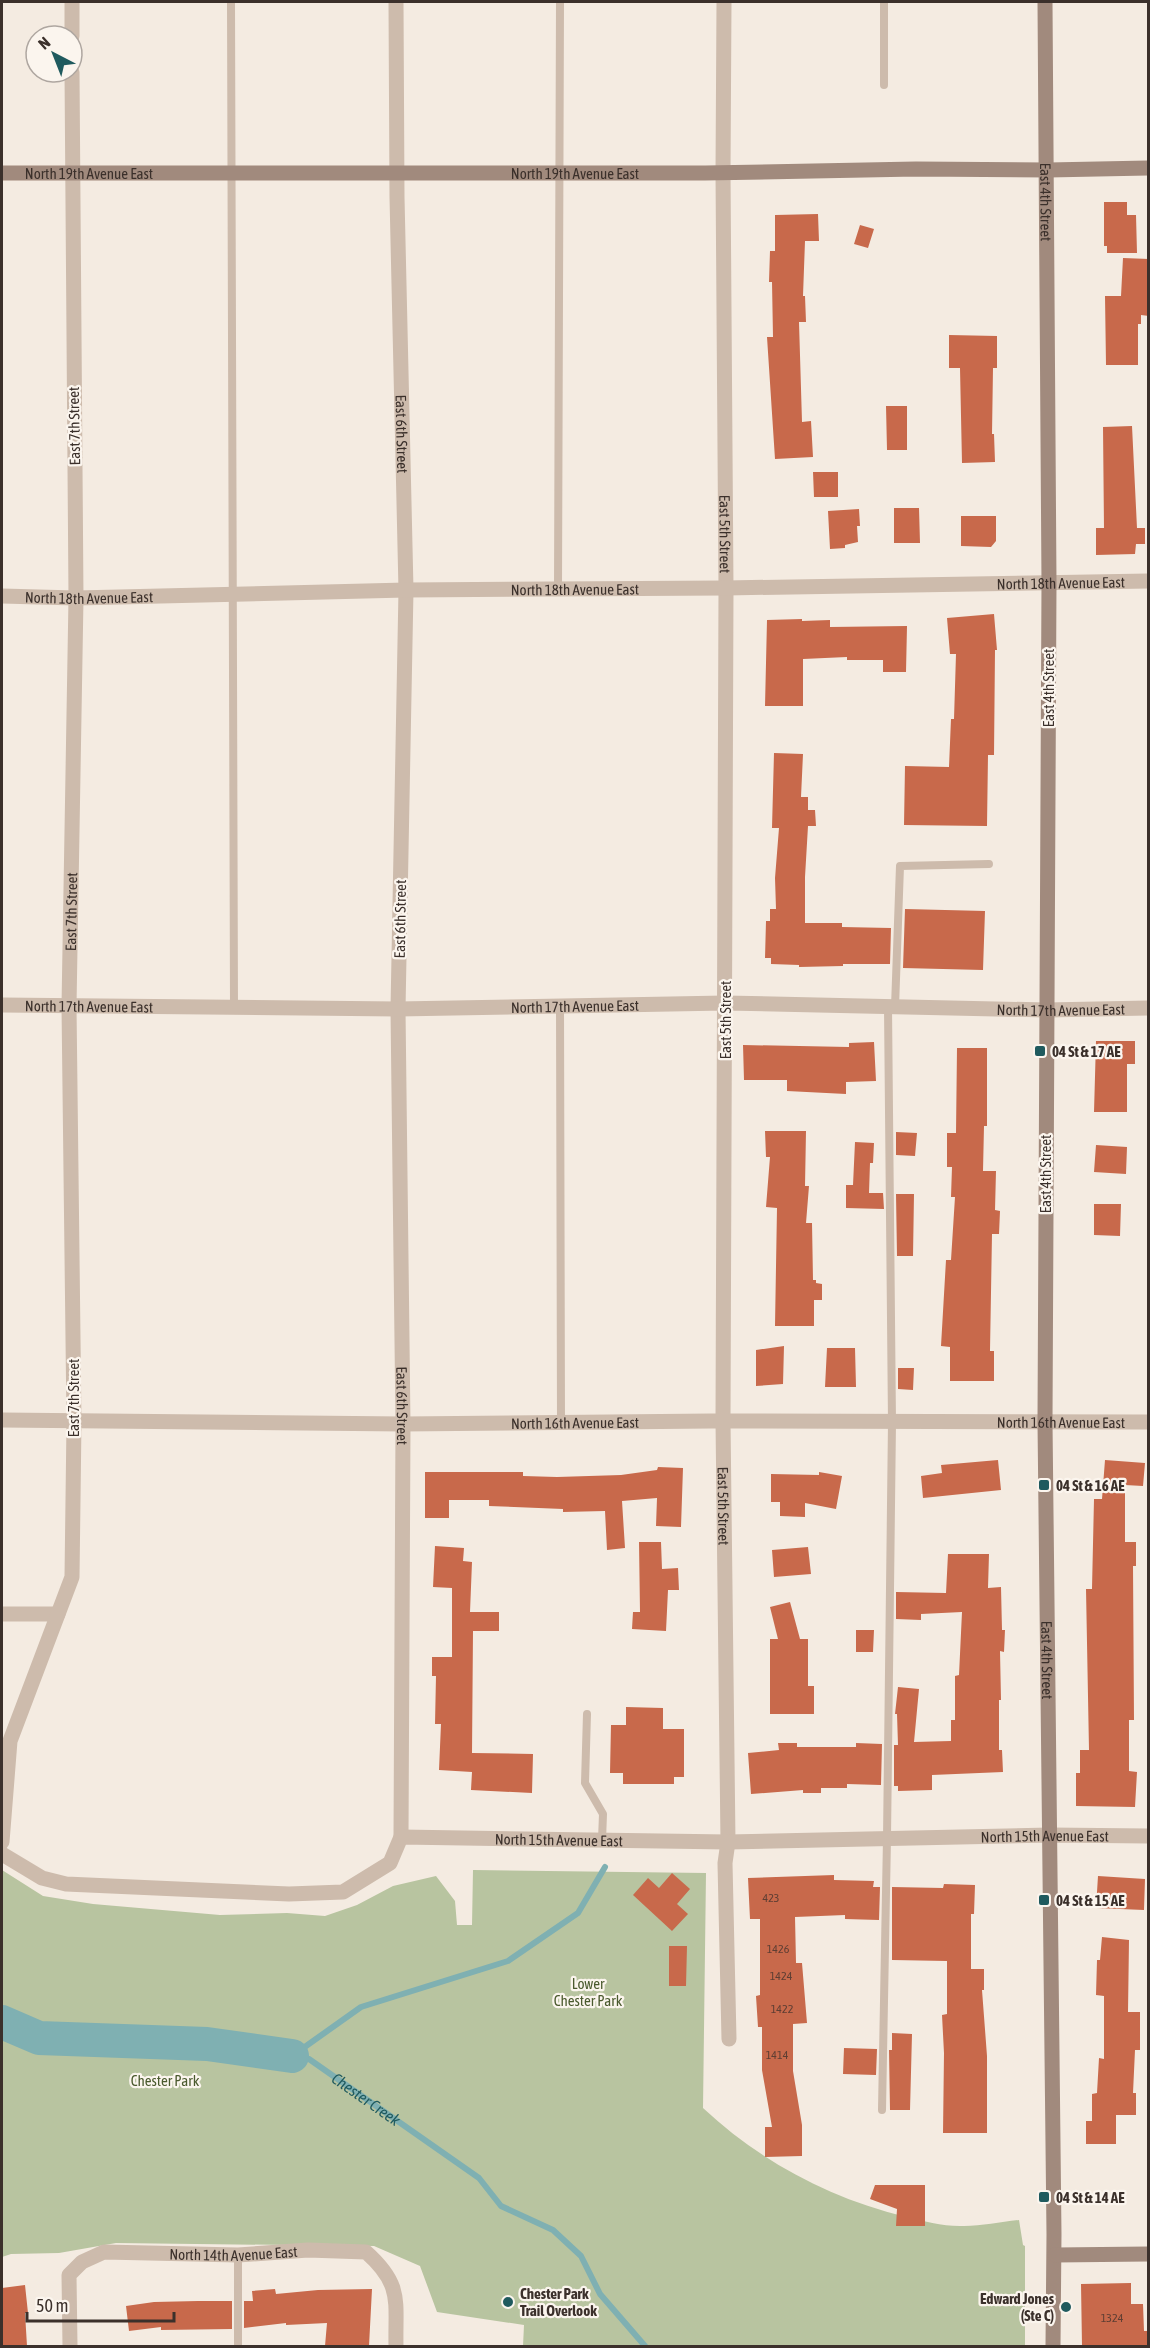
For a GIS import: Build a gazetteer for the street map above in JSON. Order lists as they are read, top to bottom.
{
  "streets": {
    "main road": ["North 19th Avenue East", "East 4th Street"],
    "street": [
      "East 7th Street",
      "East 6th Street",
      "East 5th Street",
      "North 18th Avenue East",
      "North 17th Avenue East",
      "North 16th Avenue East",
      "North 15th Avenue East",
      "North 14th Avenue East"
    ]
  },
  "crossings": [
    ["North 19th Avenue East", "East 4th Street"],
    ["North 19th Avenue East", "East 7th Street"],
    ["North 19th Avenue East", "East 6th Street"],
    ["North 19th Avenue East", "East 5th Street"],
    ["East 4th Street", "North 18th Avenue East"],
    ["East 4th Street", "North 17th Avenue East"],
    ["East 4th Street", "North 16th Avenue East"],
    ["East 4th Street", "North 15th Avenue East"],
    ["East 7th Street", "North 18th Avenue East"],
    ["East 7th Street", "North 17th Avenue East"],
    ["East 7th Street", "North 16th Avenue East"],
    ["East 6th Street", "North 18th Avenue East"],
    ["East 6th Street", "North 17th Avenue East"],
    ["East 6th Street", "North 16th Avenue East"],
    ["East 6th Street", "North 15th Avenue East"],
    ["East 5th Street", "North 18th Avenue East"],
    ["East 5th Street", "North 17th Avenue East"],
    ["East 5th Street", "North 16th Avenue East"],
    ["East 5th Street", "North 15th Avenue East"]
  ],
  "water": ["Chester Creek"],
  "parks": ["Lower Chester Park", "Chester Park"],
  "places": {
    "transit": [
      "04 St & 17 AE",
      "04 St & 16 AE",
      "04 St & 15 AE",
      "04 St & 14 AE"
    ],
    "other": ["Chester Park Trail Overlook", "Edward Jones (Ste C)"]
  },
  "house_numbers": [
    "423",
    "1426",
    "1424",
    "1422",
    "1414",
    "1324"
  ],
  "scale_bar": "50 m",
  "north": "top left"
}
